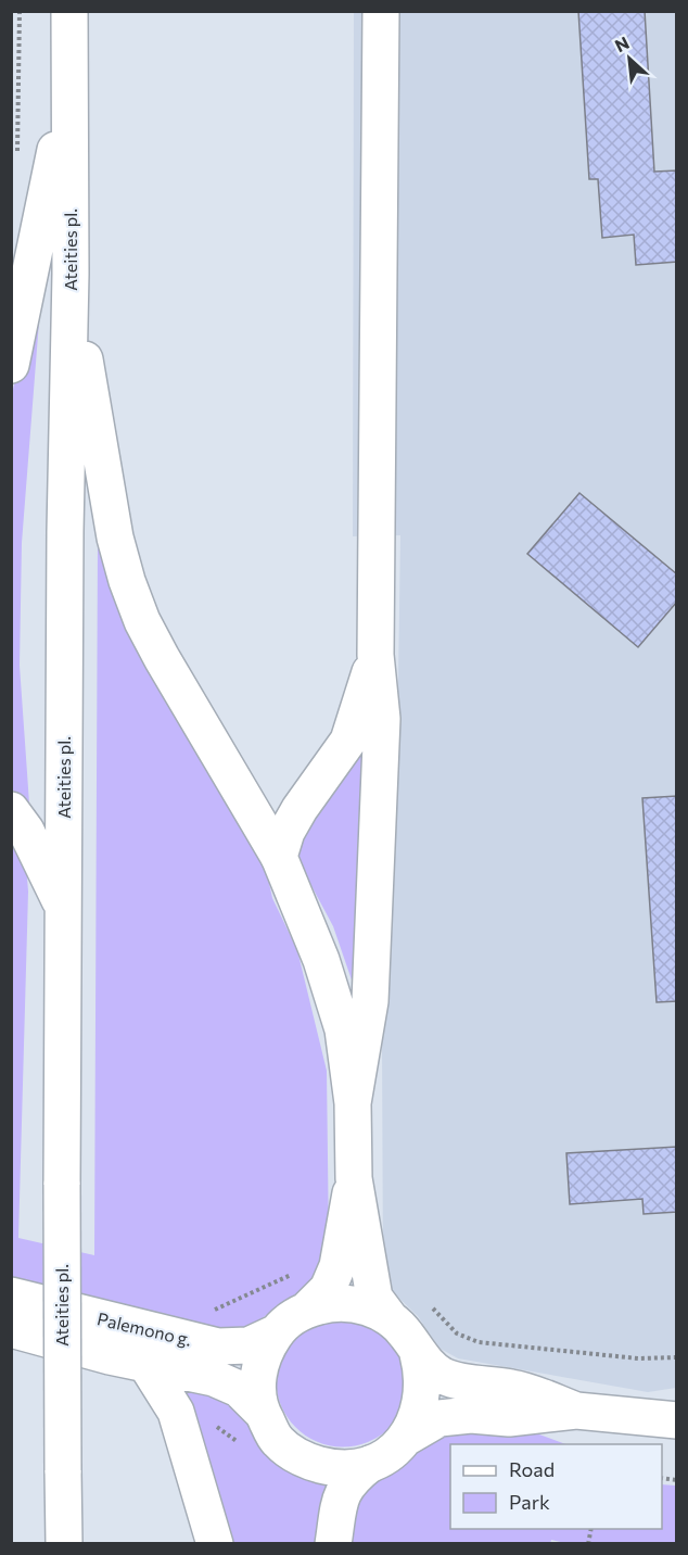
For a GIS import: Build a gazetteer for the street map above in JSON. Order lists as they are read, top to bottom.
{
  "streets": {
    "main road": ["Ateities pl.", "Palemono g."]
  },
  "legend": ["Road", "Park"],
  "north": "top left"
}
